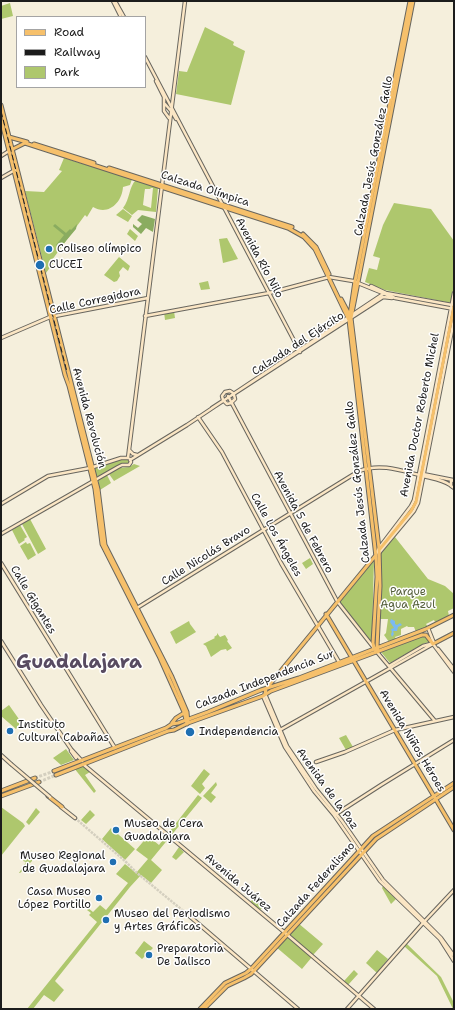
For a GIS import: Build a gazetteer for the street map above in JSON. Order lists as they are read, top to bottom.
{
  "streets": {
    "main road": [
      "Calzada Jesús González Gallo",
      "Calzada Olímpica",
      "Avenida Río Nilo",
      "Calle Corregidora",
      "Calzada del Ejército",
      "Avenida Doctor Roberto Michel",
      "Avenida Revolución",
      "Avenida 5 de Febrero",
      "Calle Los Ángeles",
      "Calle Nicolás Bravo",
      "Calle Gigantes",
      "Calzada Independencia Sur",
      "Avenida Niños Héroes",
      "Avenida de la Paz",
      "Avenida Juárez",
      "Calzada Federalismo"
    ]
  },
  "crossings": [
    ["Calzada Jesús González Gallo", "Calzada Olímpica"],
    ["Calzada Jesús González Gallo", "Calzada del Ejército"],
    ["Calzada Jesús González Gallo", "Avenida Doctor Roberto Michel"],
    ["Calzada Jesús González Gallo", "Avenida 5 de Febrero"],
    ["Calzada Jesús González Gallo", "Calle Nicolás Bravo"],
    ["Calzada Jesús González Gallo", "Calzada Independencia Sur"],
    ["Calzada Olímpica", "Avenida Río Nilo"],
    ["Calzada Olímpica", "Calzada del Ejército"],
    ["Calzada Olímpica", "Avenida Revolución"],
    ["Avenida Río Nilo", "Calzada del Ejército"],
    ["Calle Corregidora", "Avenida Revolución"],
    ["Calzada del Ejército", "Avenida Revolución"],
    ["Calzada del Ejército", "Avenida 5 de Febrero"],
    ["Calzada del Ejército", "Calle Los Ángeles"],
    ["Avenida Doctor Roberto Michel", "Avenida 5 de Febrero"],
    ["Avenida Doctor Roberto Michel", "Calle Los Ángeles"],
    ["Avenida Doctor Roberto Michel", "Calzada Independencia Sur"],
    ["Avenida Doctor Roberto Michel", "Avenida Niños Héroes"],
    ["Avenida Revolución", "Calle Nicolás Bravo"],
    ["Avenida Revolución", "Calzada Independencia Sur"],
    ["Avenida 5 de Febrero", "Calle Nicolás Bravo"],
    ["Avenida 5 de Febrero", "Calzada Independencia Sur"],
    ["Calle Los Ángeles", "Calle Nicolás Bravo"],
    ["Calle Los Ángeles", "Calzada Independencia Sur"],
    ["Calle Gigantes", "Calzada Independencia Sur"],
    ["Calzada Independencia Sur", "Avenida Niños Héroes"],
    ["Calzada Independencia Sur", "Avenida de la Paz"],
    ["Calzada Independencia Sur", "Avenida Juárez"],
    ["Avenida Niños Héroes", "Calzada Federalismo"],
    ["Avenida de la Paz", "Calzada Federalismo"],
    ["Avenida Juárez", "Calzada Federalismo"]
  ],
  "districts": ["Guadalajara"],
  "parks": ["Parque Agua Azul"],
  "places": [
    "Coliseo olímpico",
    "CUCEI",
    "Instituto Cultural Cabañas",
    "Independencia",
    "Museo de Cera Guadalajara",
    "Museo Regional de Guadalajara",
    "Casa Museo López Portillo",
    "Museo del Periodismo y Artes Gráficas",
    "Preparatoria De Jalisco"
  ],
  "legend": ["Road", "Railway", "Park"]
}
